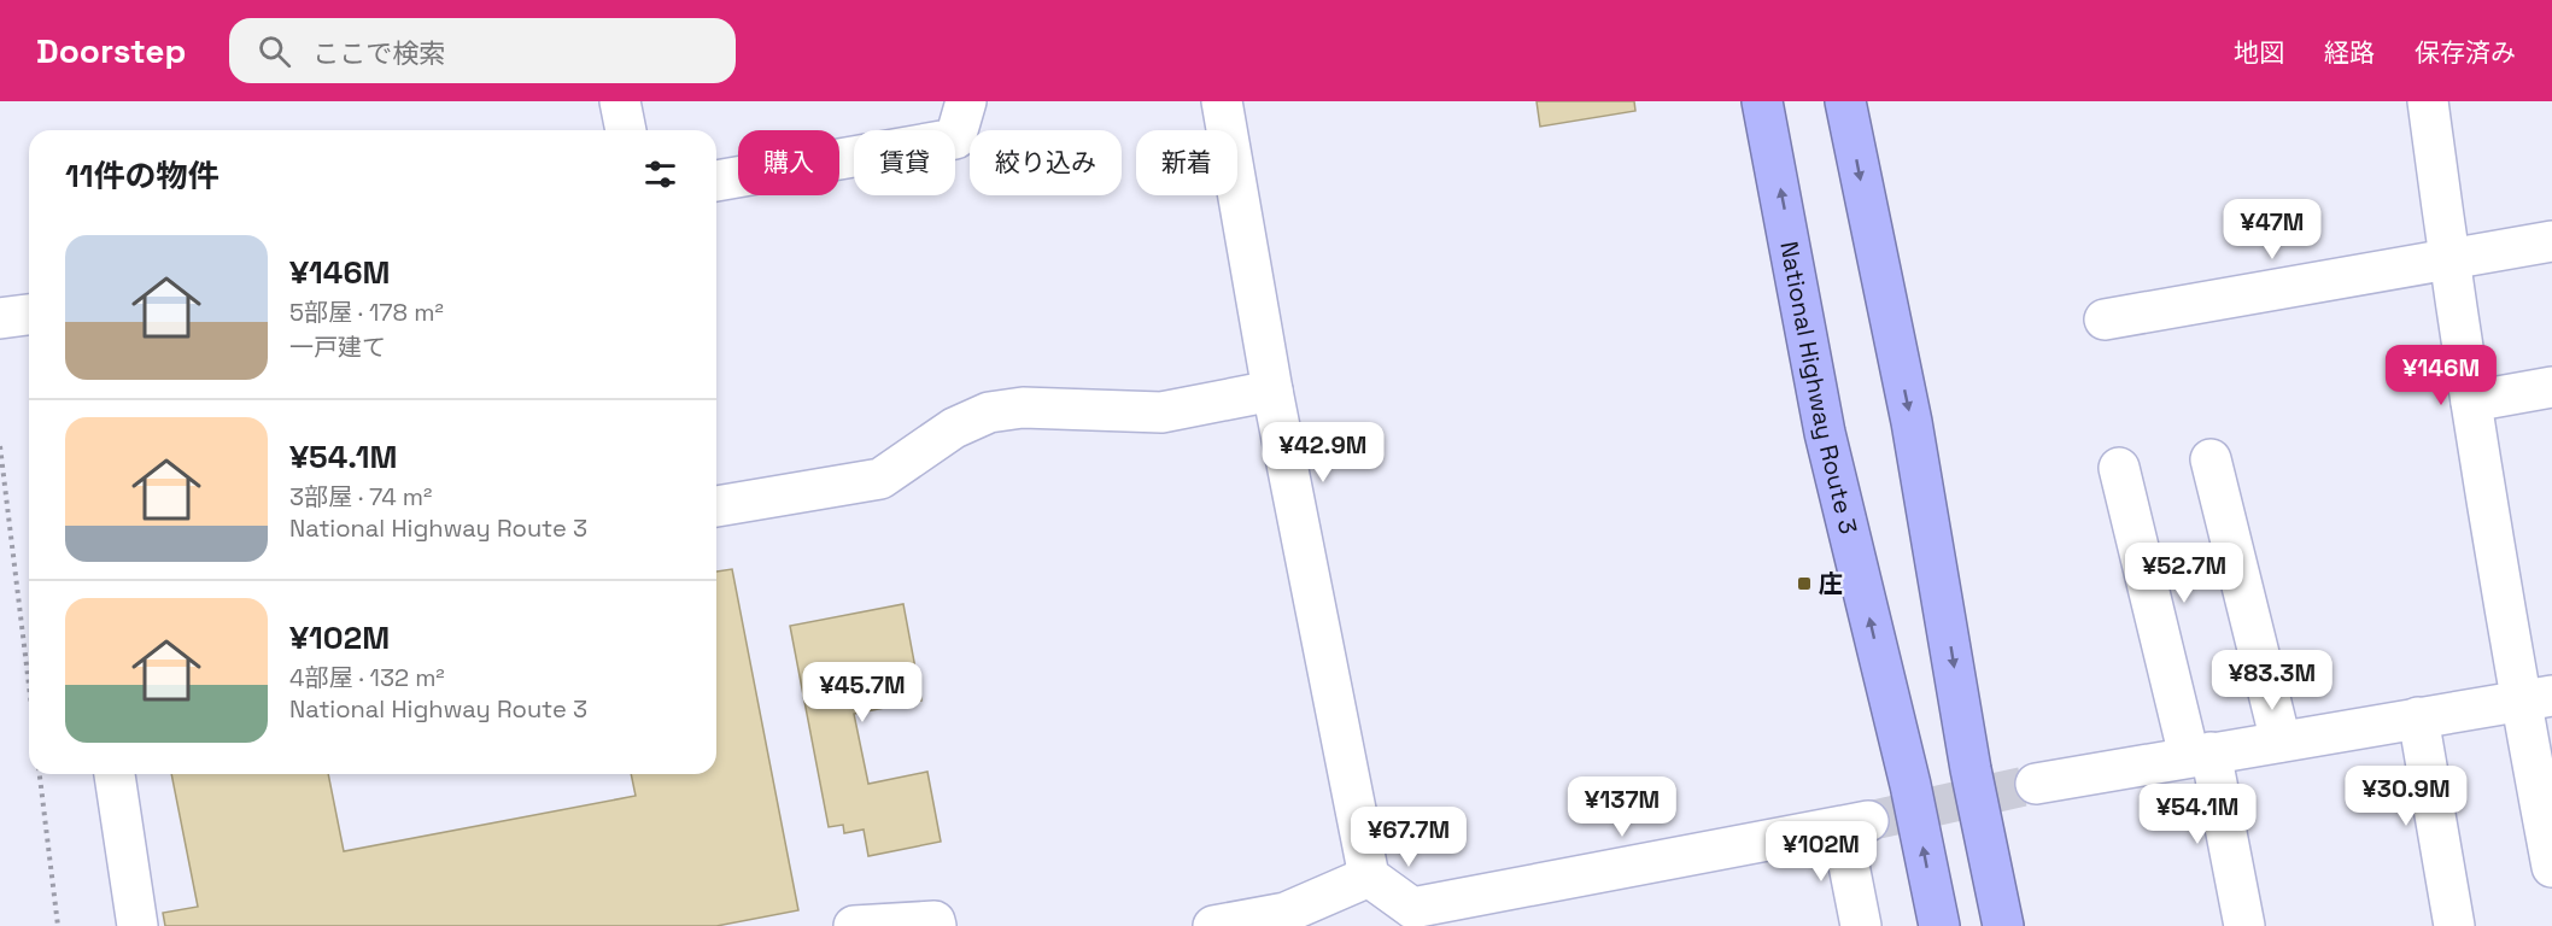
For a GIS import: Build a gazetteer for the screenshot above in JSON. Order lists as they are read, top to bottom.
{
  "streets": {
    "highway": ["National Highway Route 3"]
  },
  "places": {
    "transit": ["庄"]
  },
  "page": {
    "header": "Doorstep",
    "search": "ここで検索",
    "nav": ["地図", "経路", "保存済み"],
    "chip": [
      "購入",
      "賃貸",
      "絞り込み",
      "新着"
    ],
    "heading": "11件の物件",
    "price": [
      "¥47M",
      "¥146M",
      "¥42.9M",
      "¥52.7M",
      "¥83.3M",
      "¥45.7M",
      "¥30.9M",
      "¥137M",
      "¥54.1M",
      "¥67.7M",
      "¥102M"
    ],
    "list": [
      {
        "name": "¥146M",
        "note": "5部屋 · 178 m² · 一戸建て"
      },
      {
        "name": "¥54.1M",
        "note": "3部屋 · 74 m² · National Highway Route 3"
      },
      {
        "name": "¥102M",
        "note": "4部屋 · 132 m² · National Highway Route 3"
      }
    ]
  }
}
